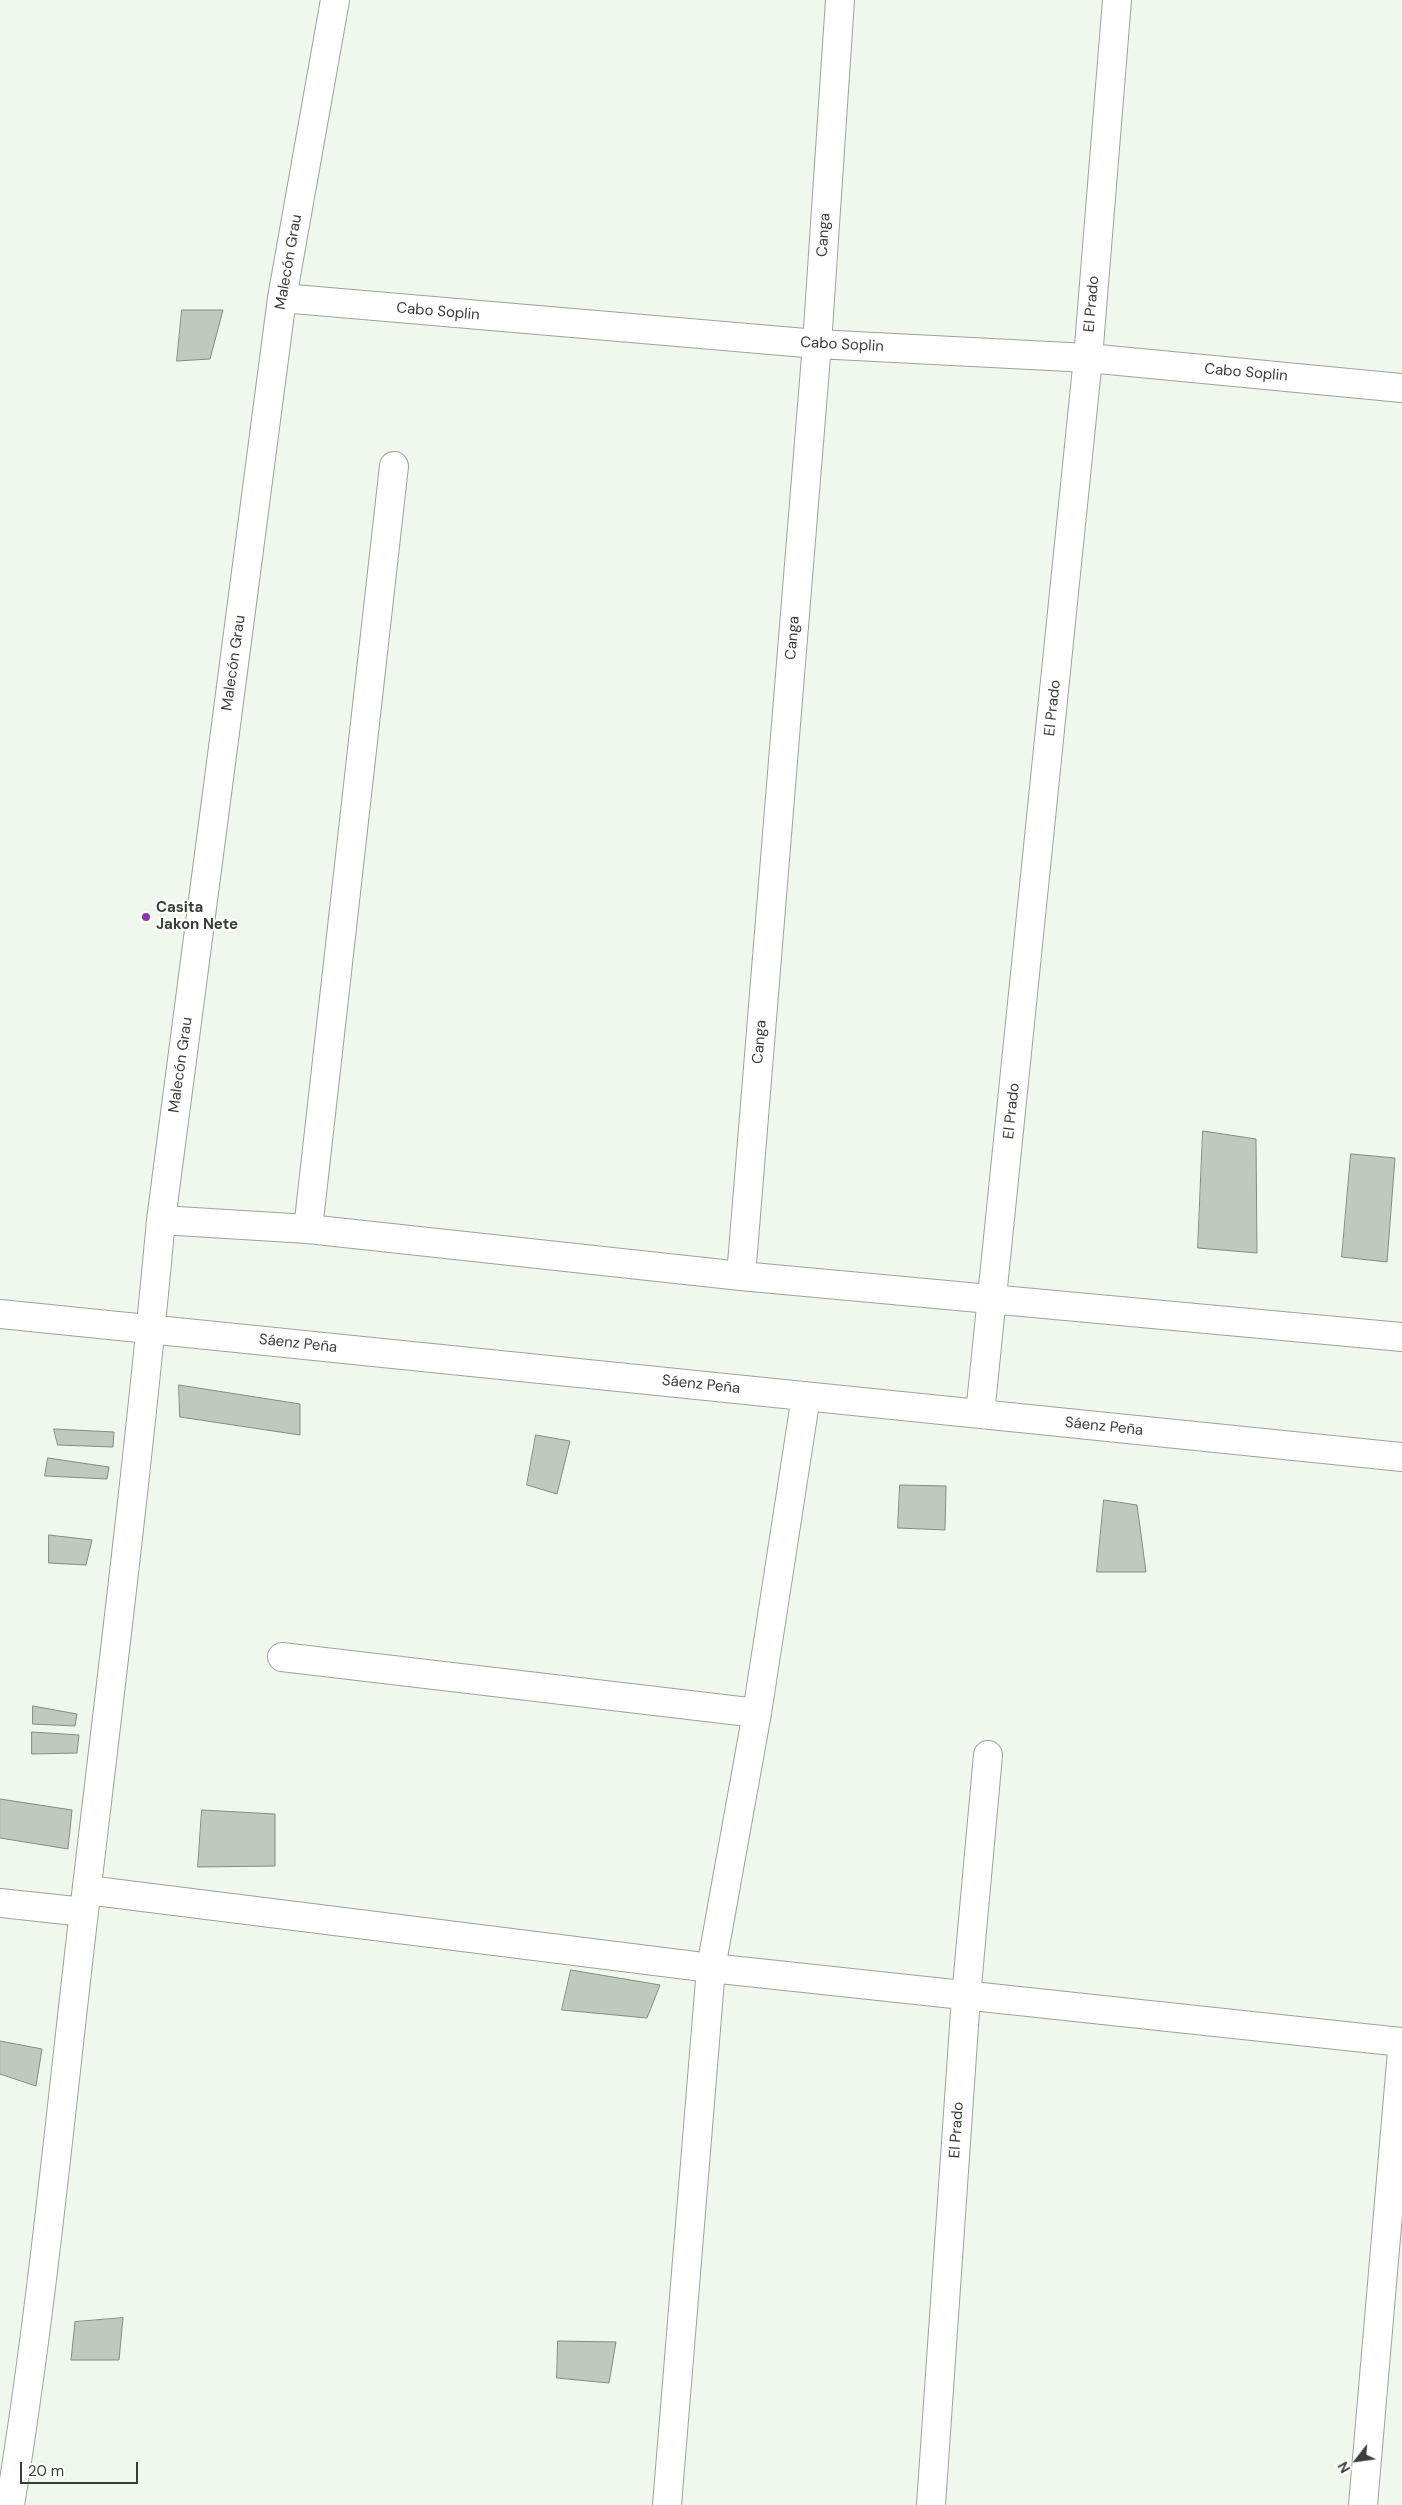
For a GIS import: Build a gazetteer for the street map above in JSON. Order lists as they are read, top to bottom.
{
  "streets": {
    "street": [
      "Canga",
      "Malecón Grau",
      "El Prado",
      "Cabo Soplin",
      "Sáenz Peña"
    ]
  },
  "crossings": [
    ["Canga", "Cabo Soplin"],
    ["Malecón Grau", "Cabo Soplin"],
    ["Malecón Grau", "Sáenz Peña"],
    ["El Prado", "Cabo Soplin"],
    ["El Prado", "Sáenz Peña"]
  ],
  "places": ["Casita Jakon Nete"],
  "scale_bar": "20 m",
  "north": "bottom left"
}
